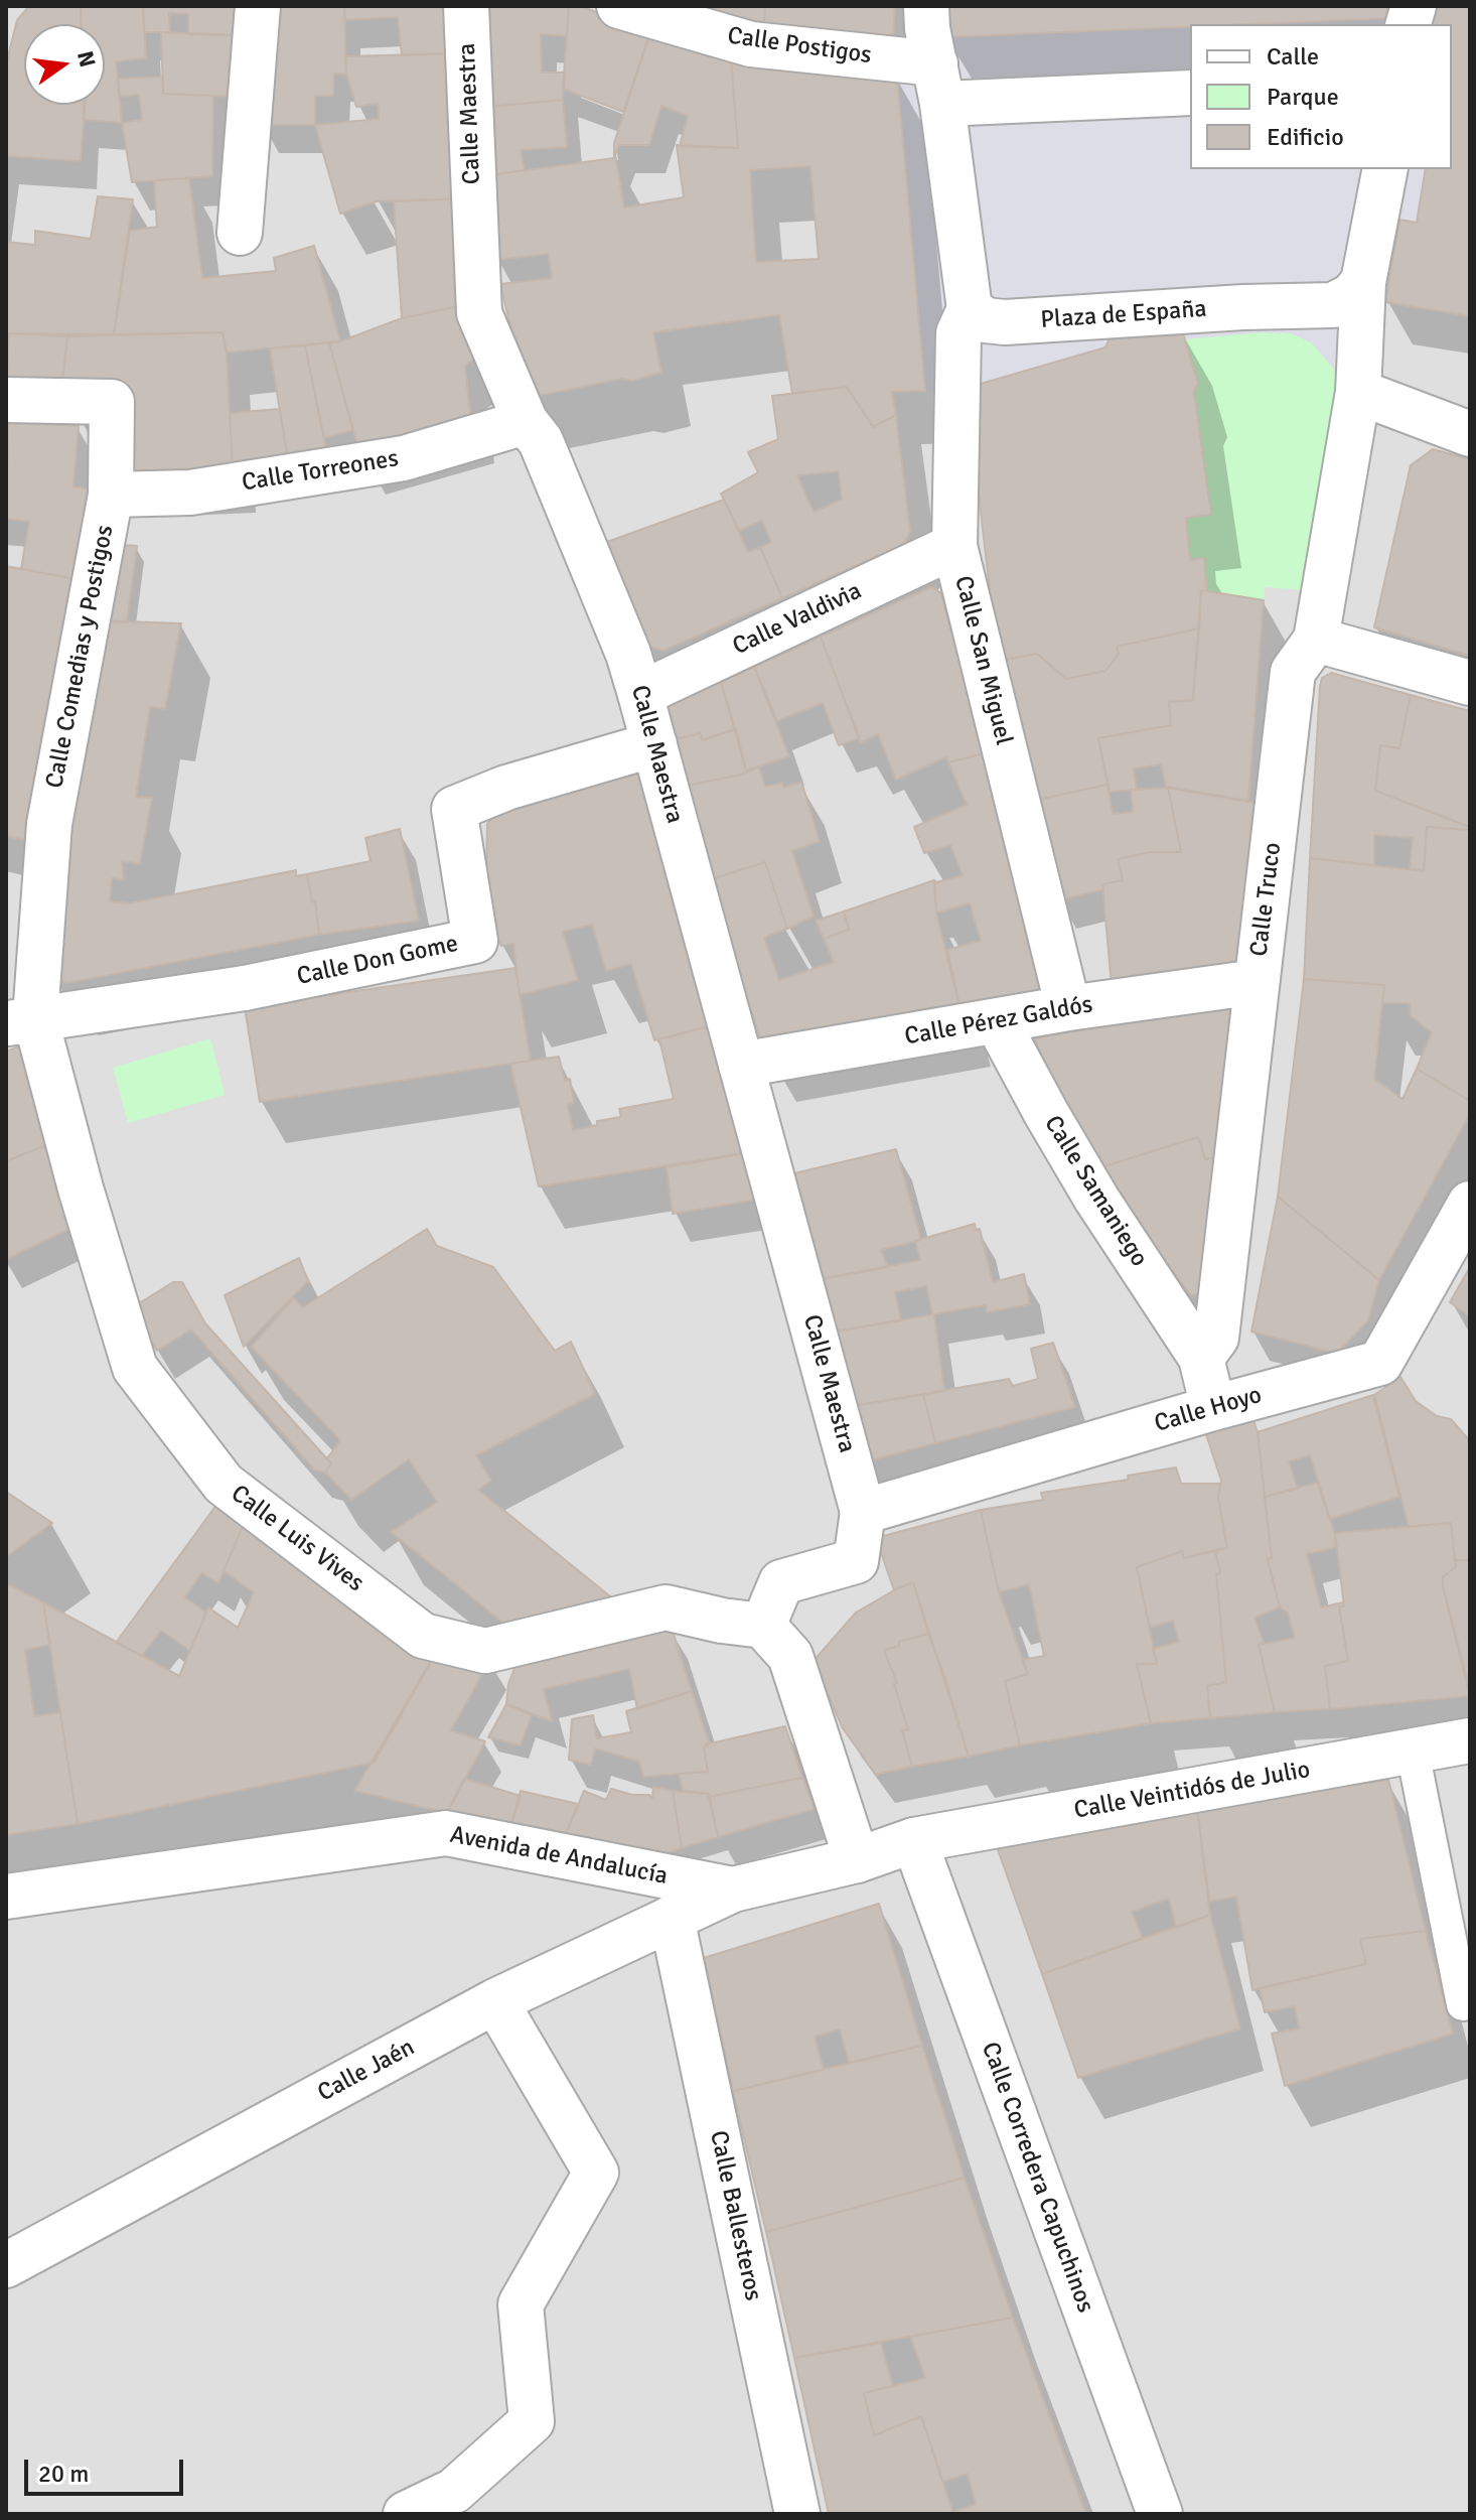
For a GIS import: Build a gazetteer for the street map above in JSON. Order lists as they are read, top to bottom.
{
  "streets": {
    "street": [
      "Calle Postigos",
      "Calle Maestra",
      "Plaza de España",
      "Calle Torreones",
      "Calle Valdivia",
      "Calle Comedias y Postigos",
      "Calle San Miguel",
      "Calle Truco",
      "Calle Don Gome",
      "Calle Pérez Galdós",
      "Calle Samaniego",
      "Calle Hoyo",
      "Calle Luis Vives",
      "Calle Veintidós de Julio",
      "Avenida de Andalucía",
      "Calle Jaén",
      "Calle Corredera Capuchinos",
      "Calle Ballesteros"
    ]
  },
  "crossings": [
    ["Calle Maestra", "Calle Torreones"],
    ["Calle Maestra", "Calle Valdivia"],
    ["Calle Maestra", "Calle Don Gome"],
    ["Calle Maestra", "Calle Pérez Galdós"],
    ["Calle Maestra", "Calle Hoyo"],
    ["Plaza de España", "Calle San Miguel"],
    ["Plaza de España", "Calle Truco"],
    ["Calle Torreones", "Calle Comedias y Postigos"],
    ["Calle Valdivia", "Calle San Miguel"],
    ["Calle Comedias y Postigos", "Calle Don Gome"],
    ["Calle Comedias y Postigos", "Calle Luis Vives"],
    ["Calle San Miguel", "Calle Pérez Galdós"],
    ["Calle Truco", "Calle Pérez Galdós"],
    ["Calle Truco", "Calle Samaniego"],
    ["Calle Don Gome", "Calle Luis Vives"],
    ["Calle Pérez Galdós", "Calle Samaniego"],
    ["Calle Veintidós de Julio", "Avenida de Andalucía"],
    ["Calle Veintidós de Julio", "Calle Corredera Capuchinos"],
    ["Avenida de Andalucía", "Calle Jaén"],
    ["Avenida de Andalucía", "Calle Corredera Capuchinos"],
    ["Calle Jaén", "Calle Ballesteros"]
  ],
  "legend": ["Calle", "Parque", "Edificio"],
  "scale_bar": "20 m",
  "north": "right"
}
